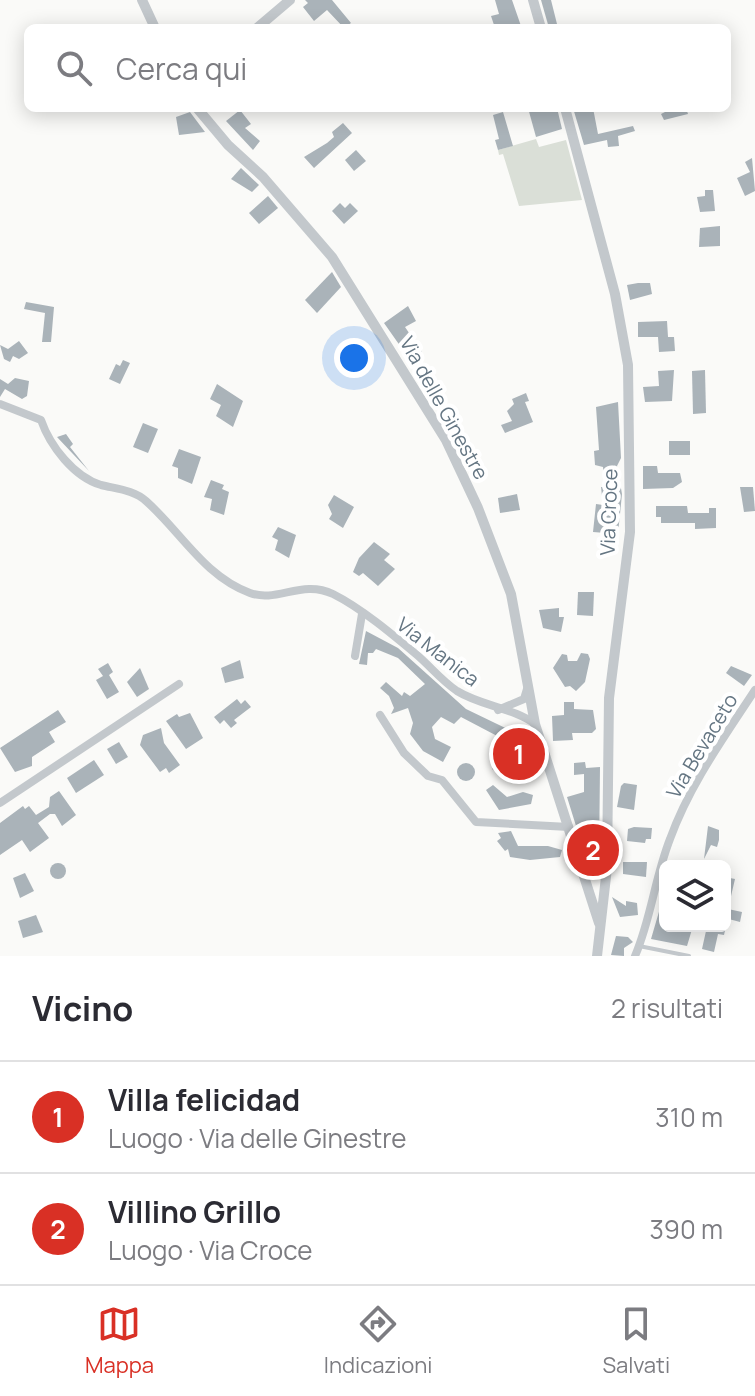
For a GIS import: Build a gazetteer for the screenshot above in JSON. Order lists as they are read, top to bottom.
{
  "streets": {
    "street": [
      "Via delle Ginestre",
      "Via Croce",
      "Via Manica",
      "Via Bevaceto"
    ]
  },
  "crossings": [
    ["Via delle Ginestre", "Via Croce"],
    ["Via delle Ginestre", "Via Manica"]
  ],
  "page": {
    "search": "Cerca qui",
    "pins": ["1", "2"],
    "heading": ["Vicino", "2 risultati"],
    "list": [
      {
        "mark": "1",
        "name": "Villa felicidad",
        "note": "Luogo · Via delle Ginestre",
        "value": "310 m"
      },
      {
        "mark": "2",
        "name": "Villino Grillo",
        "note": "Luogo · Via Croce",
        "value": "390 m"
      }
    ],
    "nav": ["Mappa", "Indicazioni", "Salvati"]
  }
}
